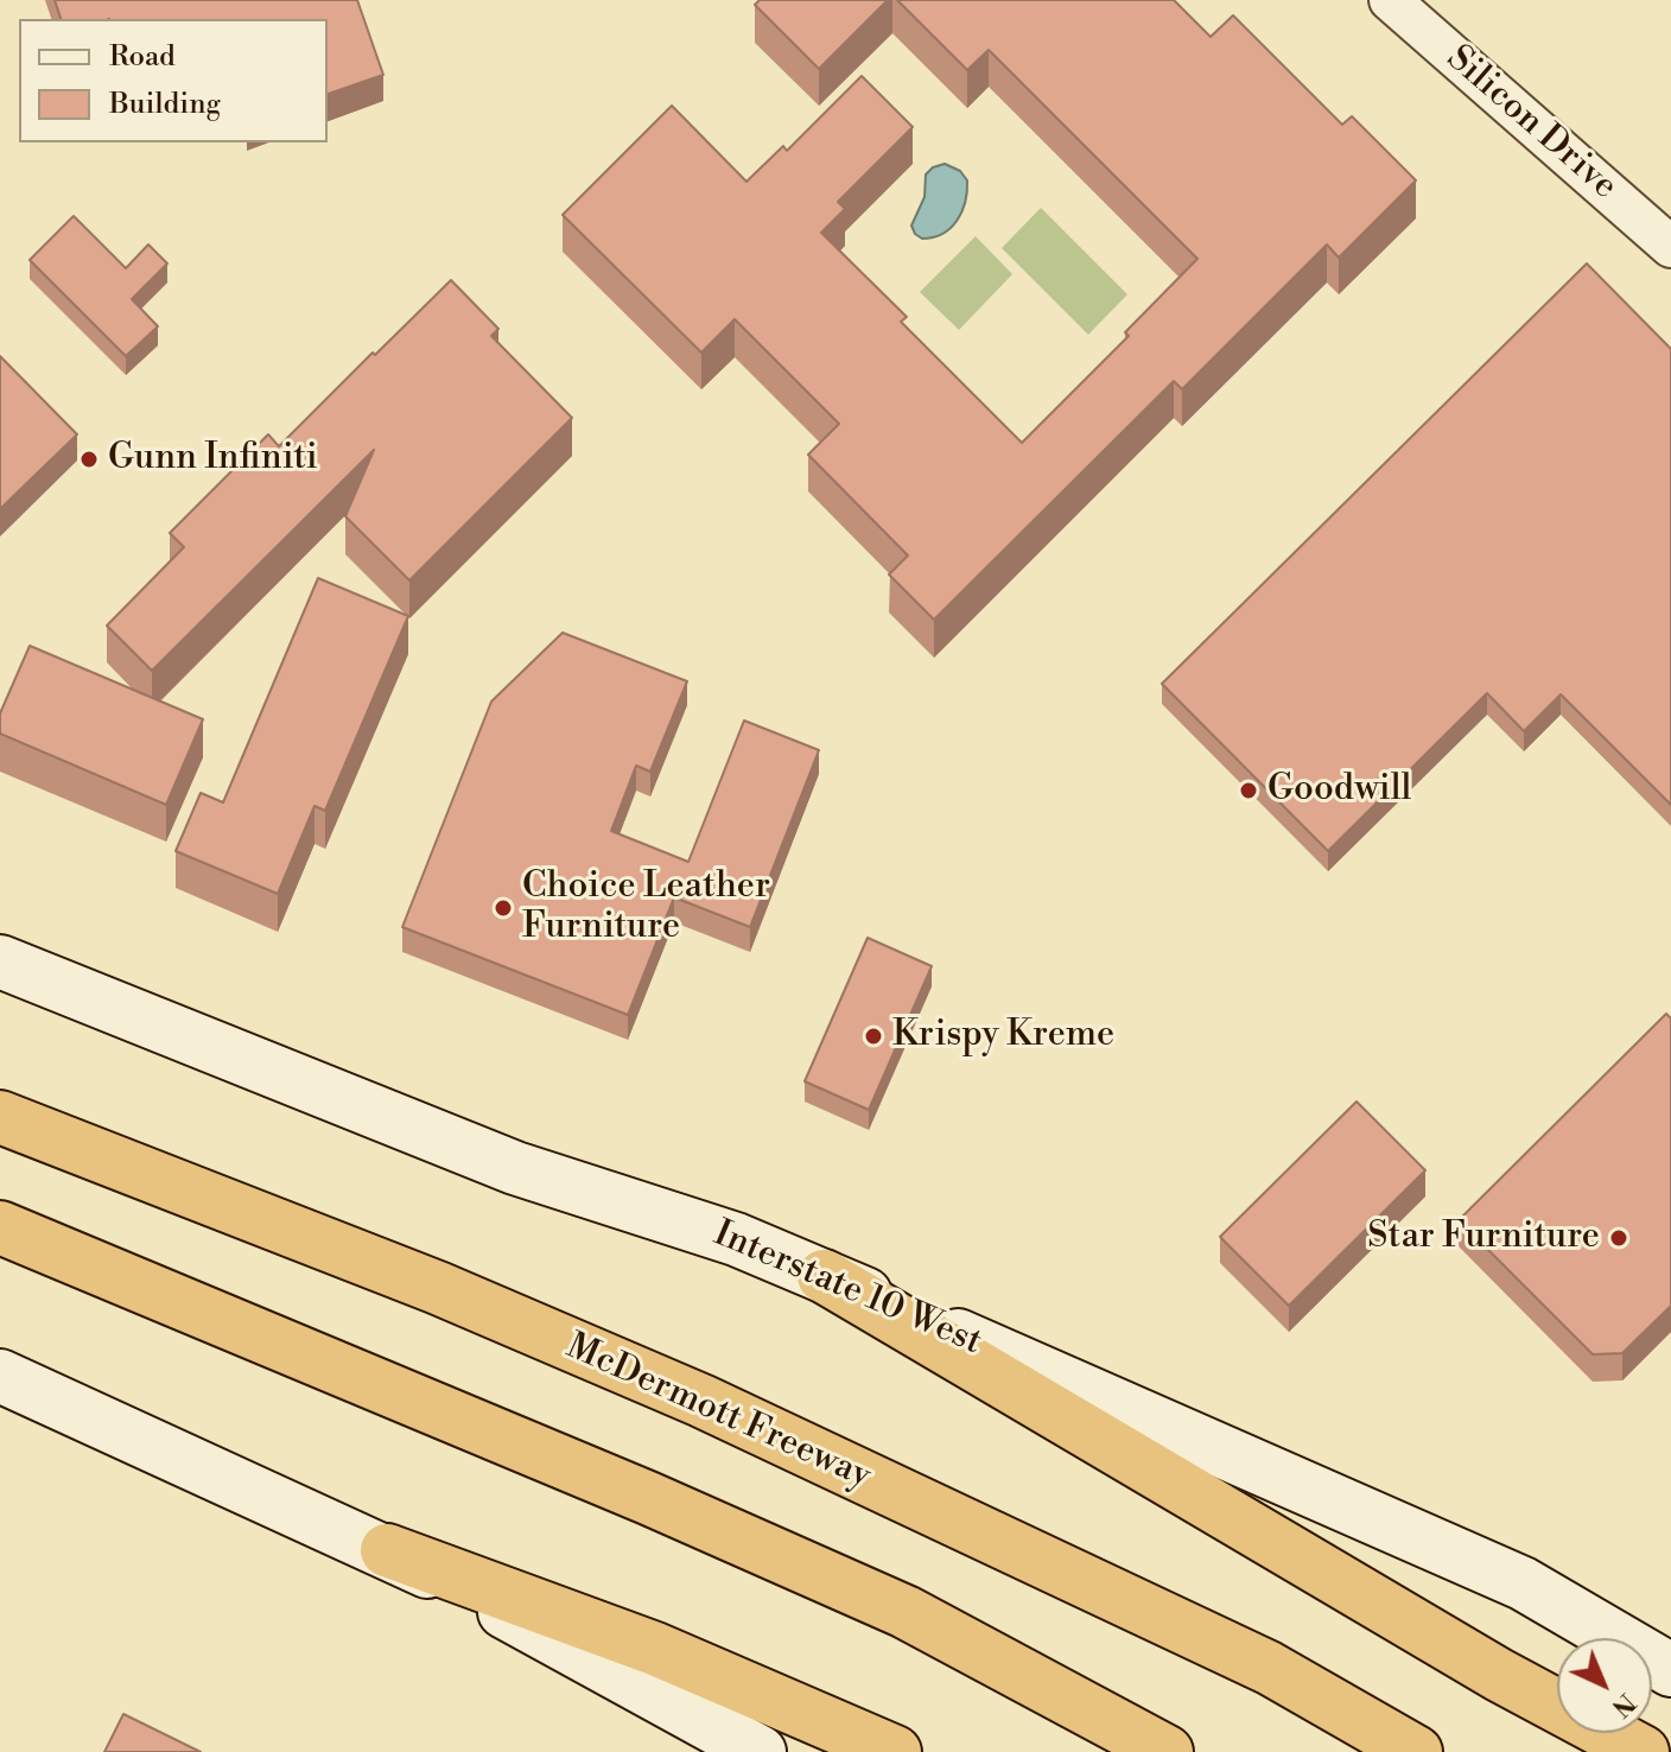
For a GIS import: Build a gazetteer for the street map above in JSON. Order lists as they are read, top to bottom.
{
  "streets": {
    "highway": ["McDermott Freeway"],
    "main road": ["Interstate 10 West"],
    "street": ["Silicon Drive"]
  },
  "places": [
    "Gunn Infiniti",
    "Goodwill",
    "Choice Leather Furniture",
    "Krispy Kreme",
    "Star Furniture"
  ],
  "legend": ["Road", "Building"],
  "north": "bottom right"
}
